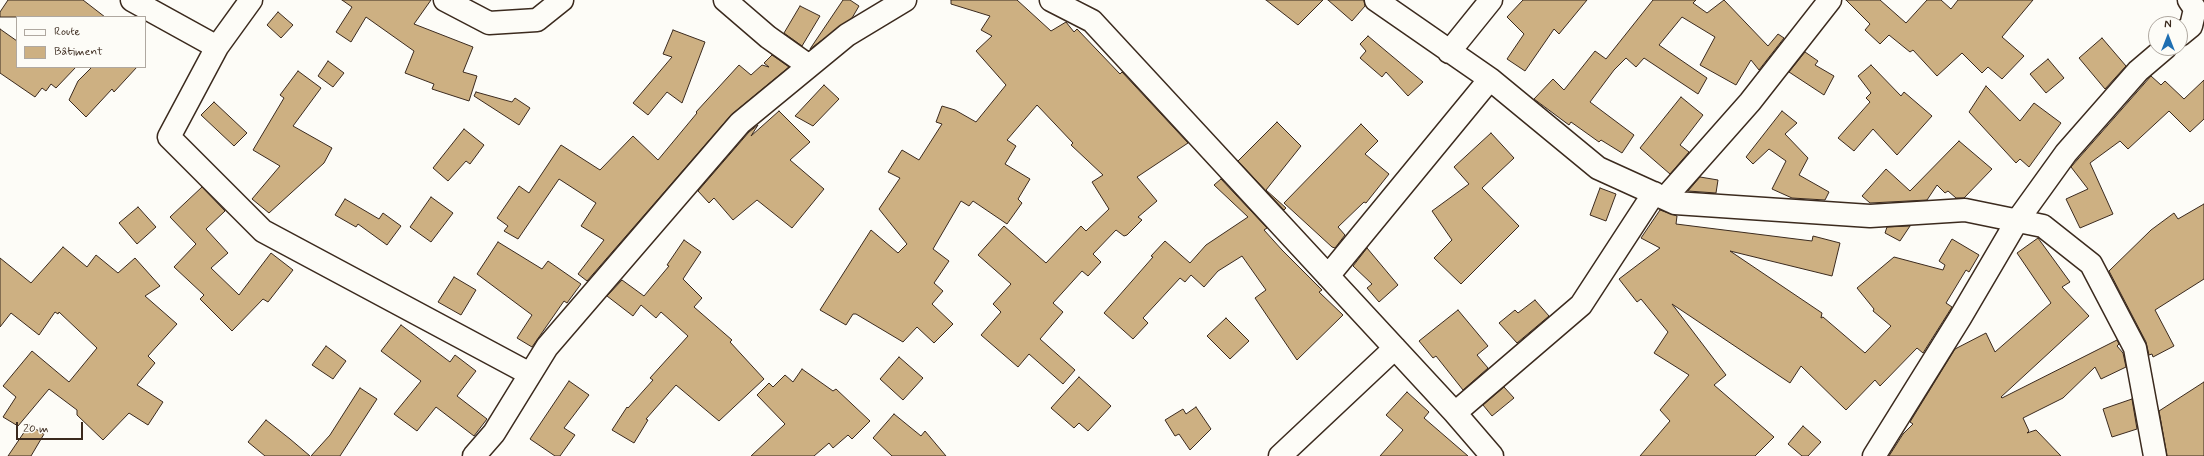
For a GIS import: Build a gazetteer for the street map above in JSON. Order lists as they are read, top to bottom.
{
  "legend": ["Route", "Bâtiment"],
  "scale_bar": "20 m",
  "north": "top"
}
